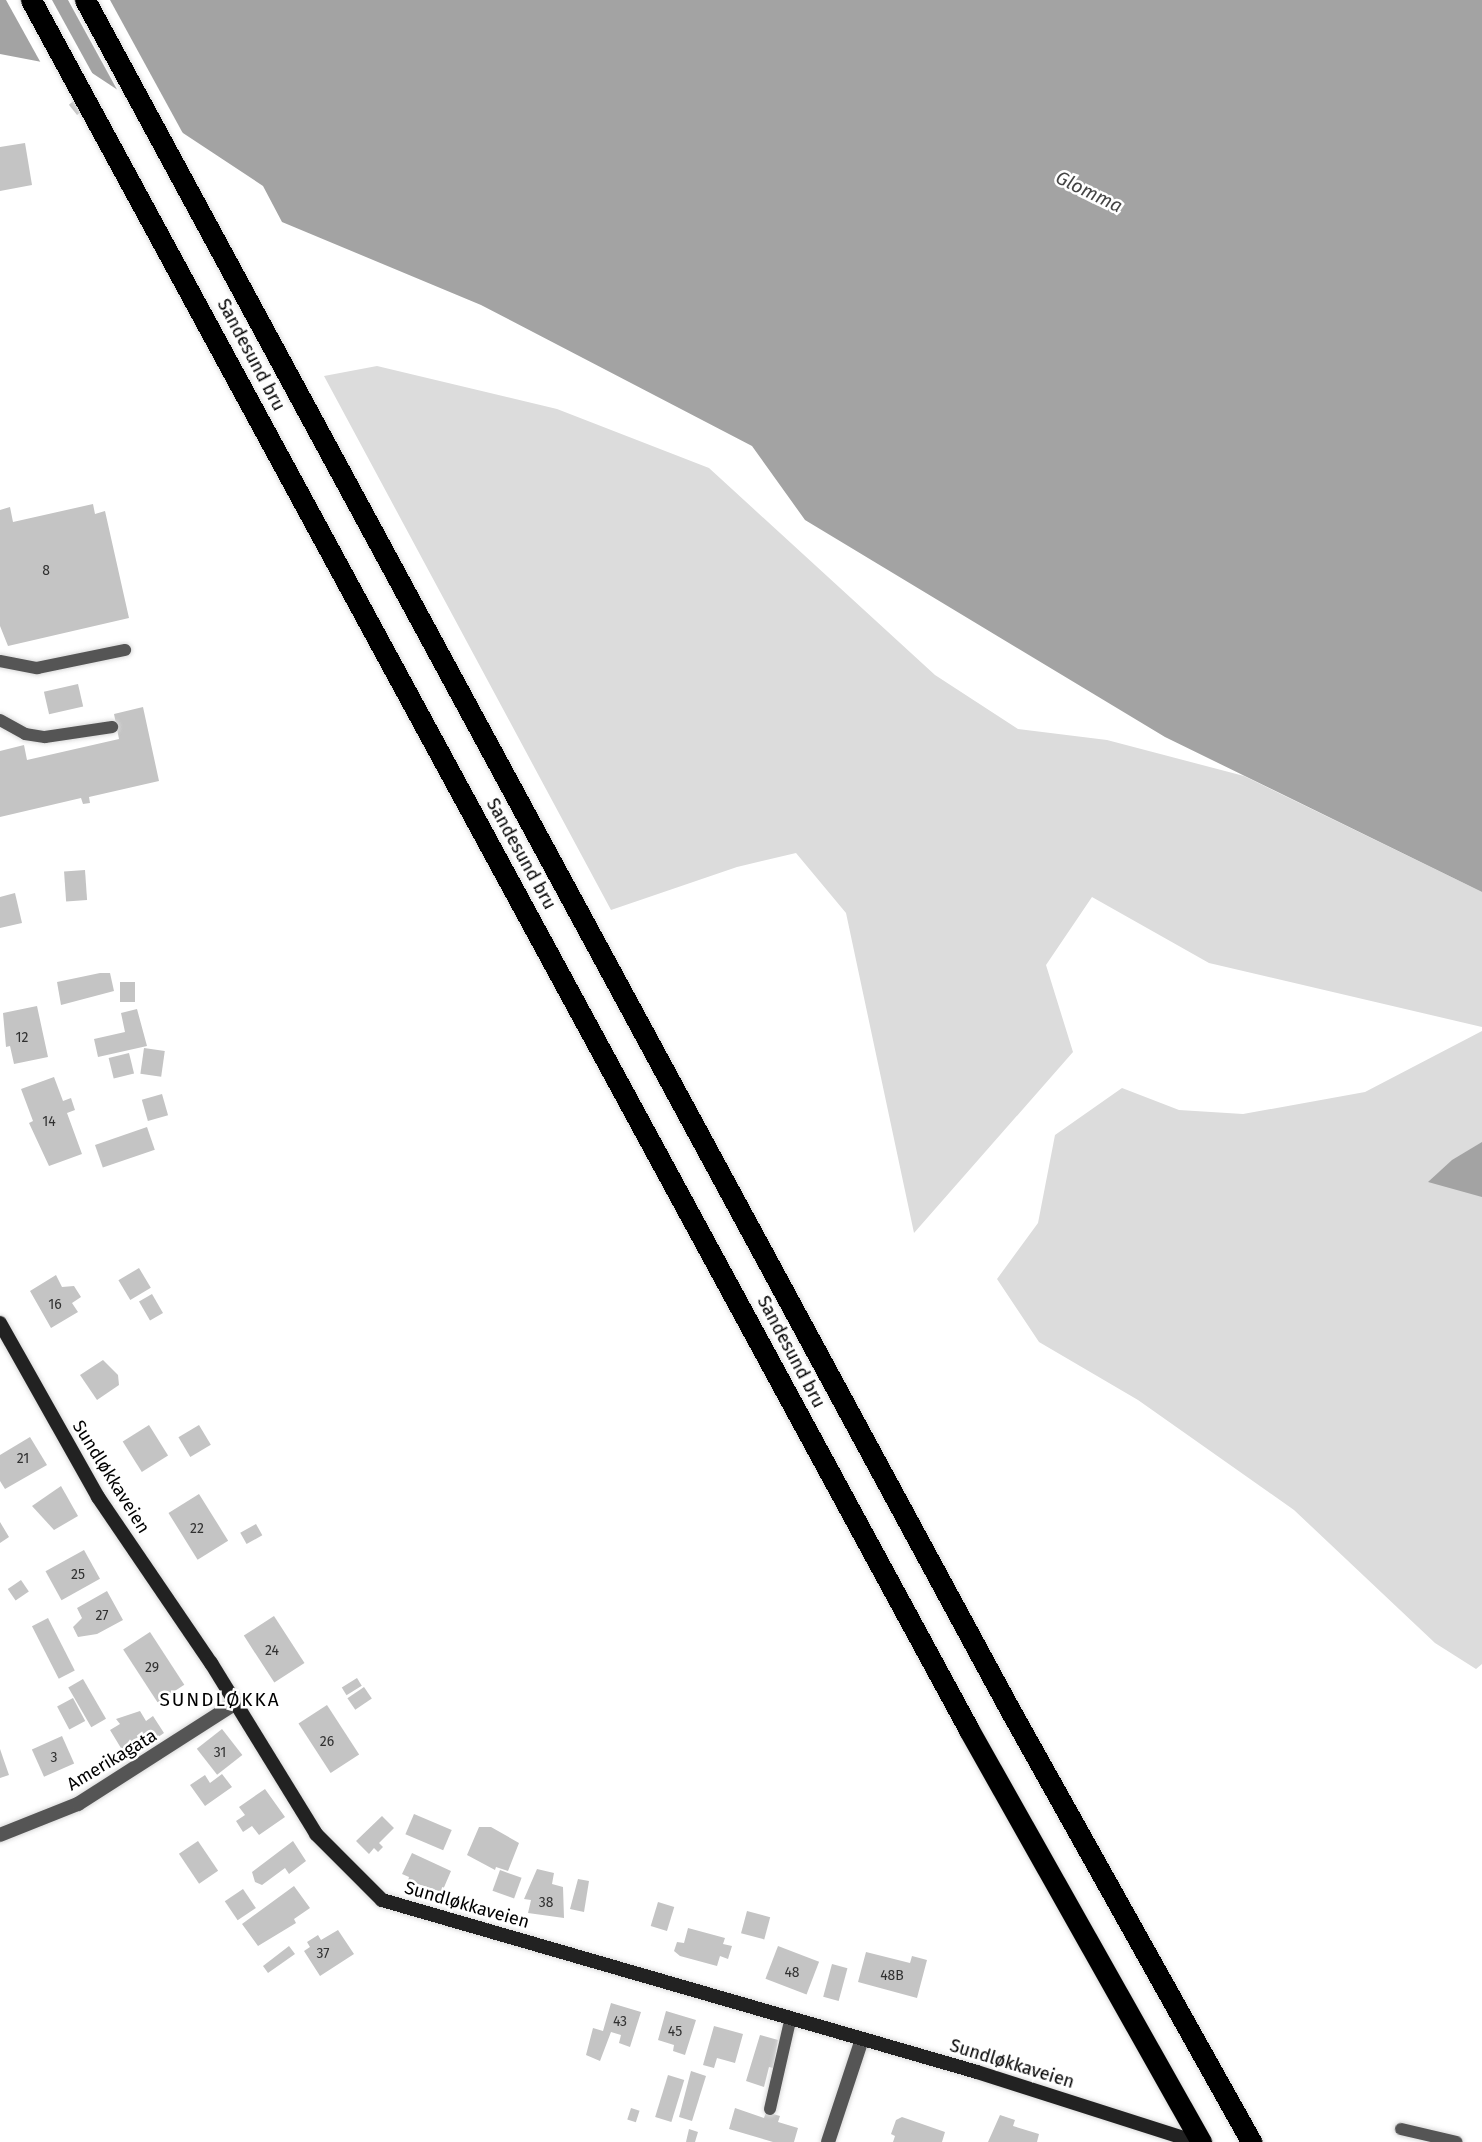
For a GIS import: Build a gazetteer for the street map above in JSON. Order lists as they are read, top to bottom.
{
  "streets": {
    "highway": ["Sandesund bru"],
    "main road": ["Sundløkkaveien"],
    "street": ["Amerikagata"]
  },
  "crossings": [
    ["Sandesund bru", "Sundløkkaveien"],
    ["Sundløkkaveien", "Amerikagata"]
  ],
  "districts": ["SUNDLØKKA"],
  "water": ["Glomma"],
  "house_numbers": [
    "8",
    "12",
    "14",
    "16",
    "21",
    "22",
    "25",
    "27",
    "24",
    "29",
    "26",
    "31",
    "3",
    "38",
    "37",
    "48",
    "48B",
    "43",
    "45"
  ]
}
